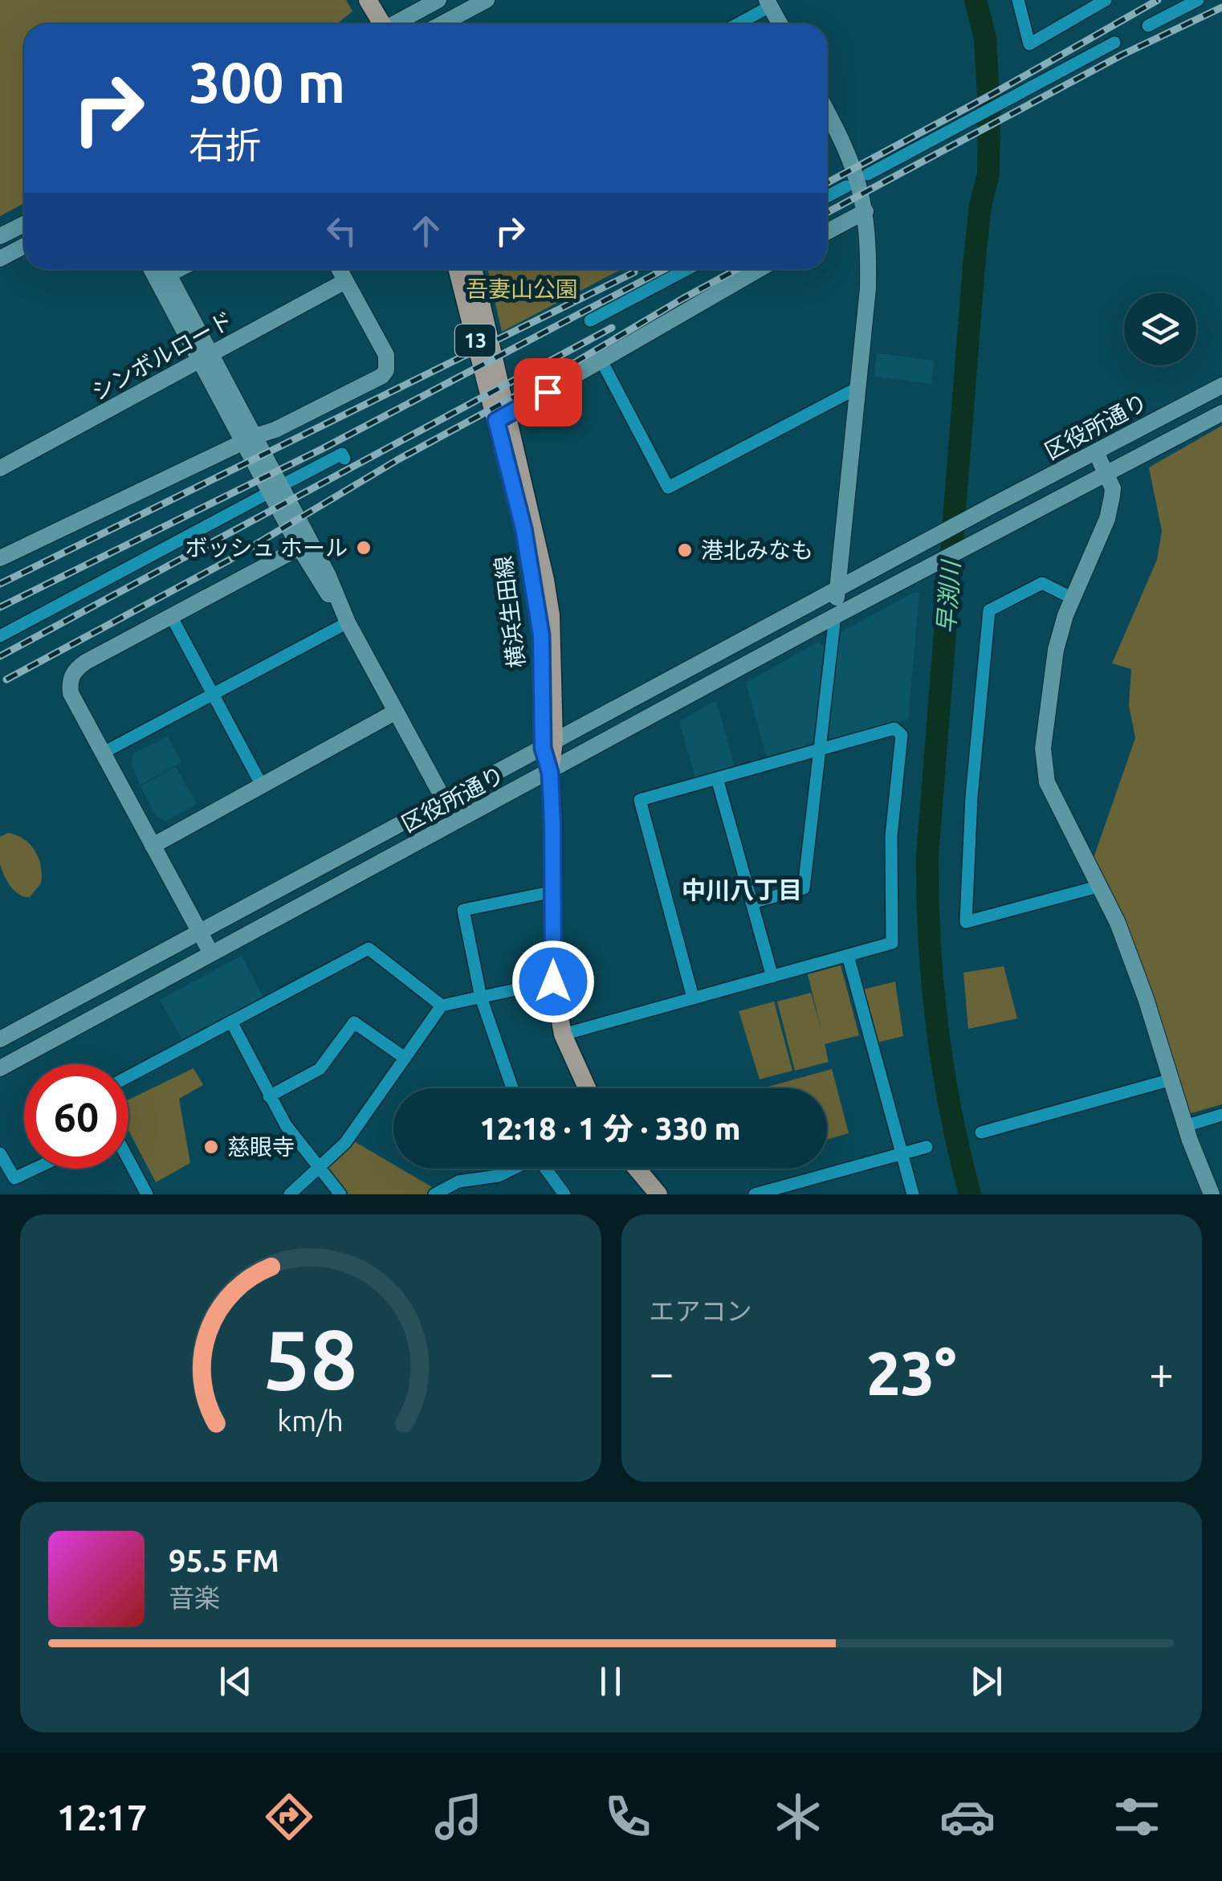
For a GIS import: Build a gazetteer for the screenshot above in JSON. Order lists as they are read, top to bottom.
{
  "streets": {
    "main road": ["13", "横浜生田線"],
    "street": ["シンボルロード", "区役所通り"]
  },
  "crossings": [
    ["区役所通り", "横浜生田線"]
  ],
  "districts": ["中川八丁目"],
  "water": ["早渕川"],
  "parks": ["吾妻山公園"],
  "places": ["ボッシュ ホール", "港北みなも", "慈眼寺"],
  "page": {
    "turn": ["300 m", "右折"],
    "limit": "60",
    "trip": "12:18 · 1 分 · 330 m",
    "tile": "エアコン",
    "heat": ["−", "23°", "+"],
    "song": ["95.5 FM", "音楽"],
    "tabs": "12:17",
    "gauge": ["58", "km/h"]
  }
}
